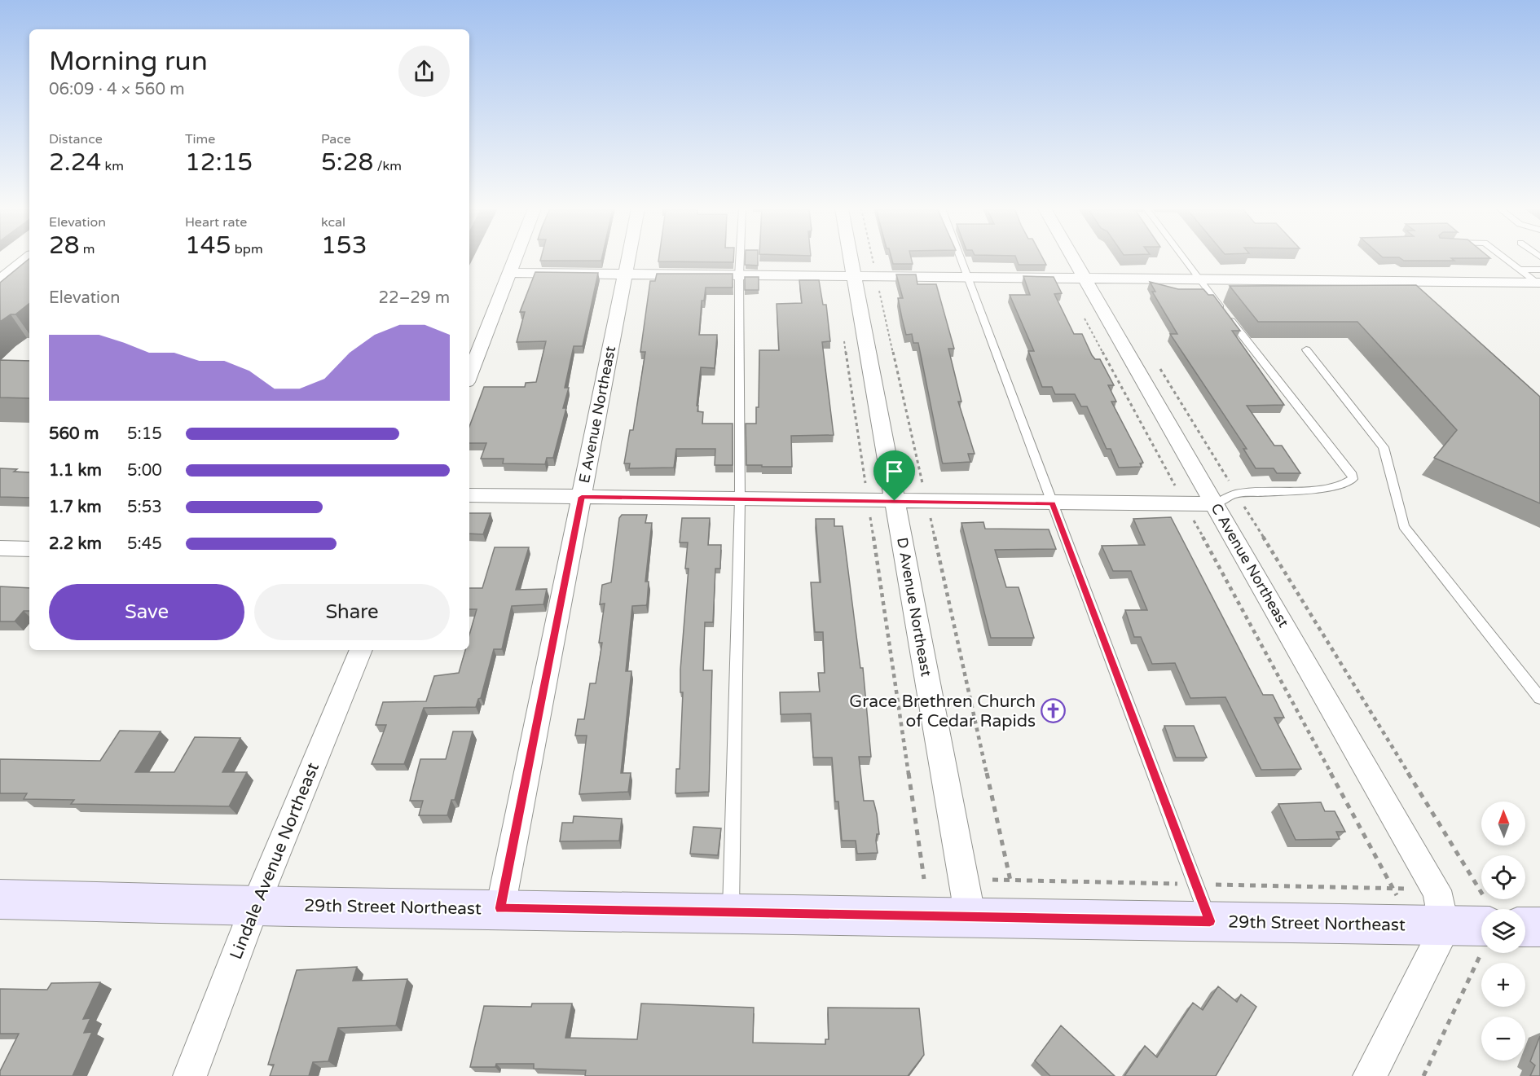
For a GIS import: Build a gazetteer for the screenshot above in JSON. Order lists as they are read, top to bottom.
{
  "streets": {
    "main road": ["29th Street Northeast"],
    "street": [
      "E Avenue Northeast",
      "C Avenue Northeast",
      "D Avenue Northeast",
      "Lindale Avenue Northeast"
    ]
  },
  "crossings": [
    ["E Avenue Northeast", "29th Street Northeast"],
    ["C Avenue Northeast", "29th Street Northeast"],
    ["D Avenue Northeast", "29th Street Northeast"],
    ["Lindale Avenue Northeast", "29th Street Northeast"]
  ],
  "places": {
    "church": ["Grace Brethren Church of Cedar Rapids"]
  },
  "north": "top",
  "page": {
    "heading": ["Morning run", "06:09 · 4 × 560 m"],
    "stats": [
      ["Distance", "2.24 km"],
      ["Time", "12:15"],
      ["Pace", "5:28 /km"],
      ["Elevation", "28 m"],
      ["Heart rate", "145 bpm"],
      ["kcal", "153"]
    ],
    "chart": ["Elevation", "22–29 m"],
    "list": [
      {
        "name": "560 m",
        "note": "5:15"
      },
      {
        "name": "1.1 km",
        "note": "5:00"
      },
      {
        "name": "1.7 km",
        "note": "5:53"
      },
      {
        "name": "2.2 km",
        "note": "5:45"
      }
    ],
    "buttons": ["Save", "Share"],
    "map_buttons": ["+", "−"]
  }
}
